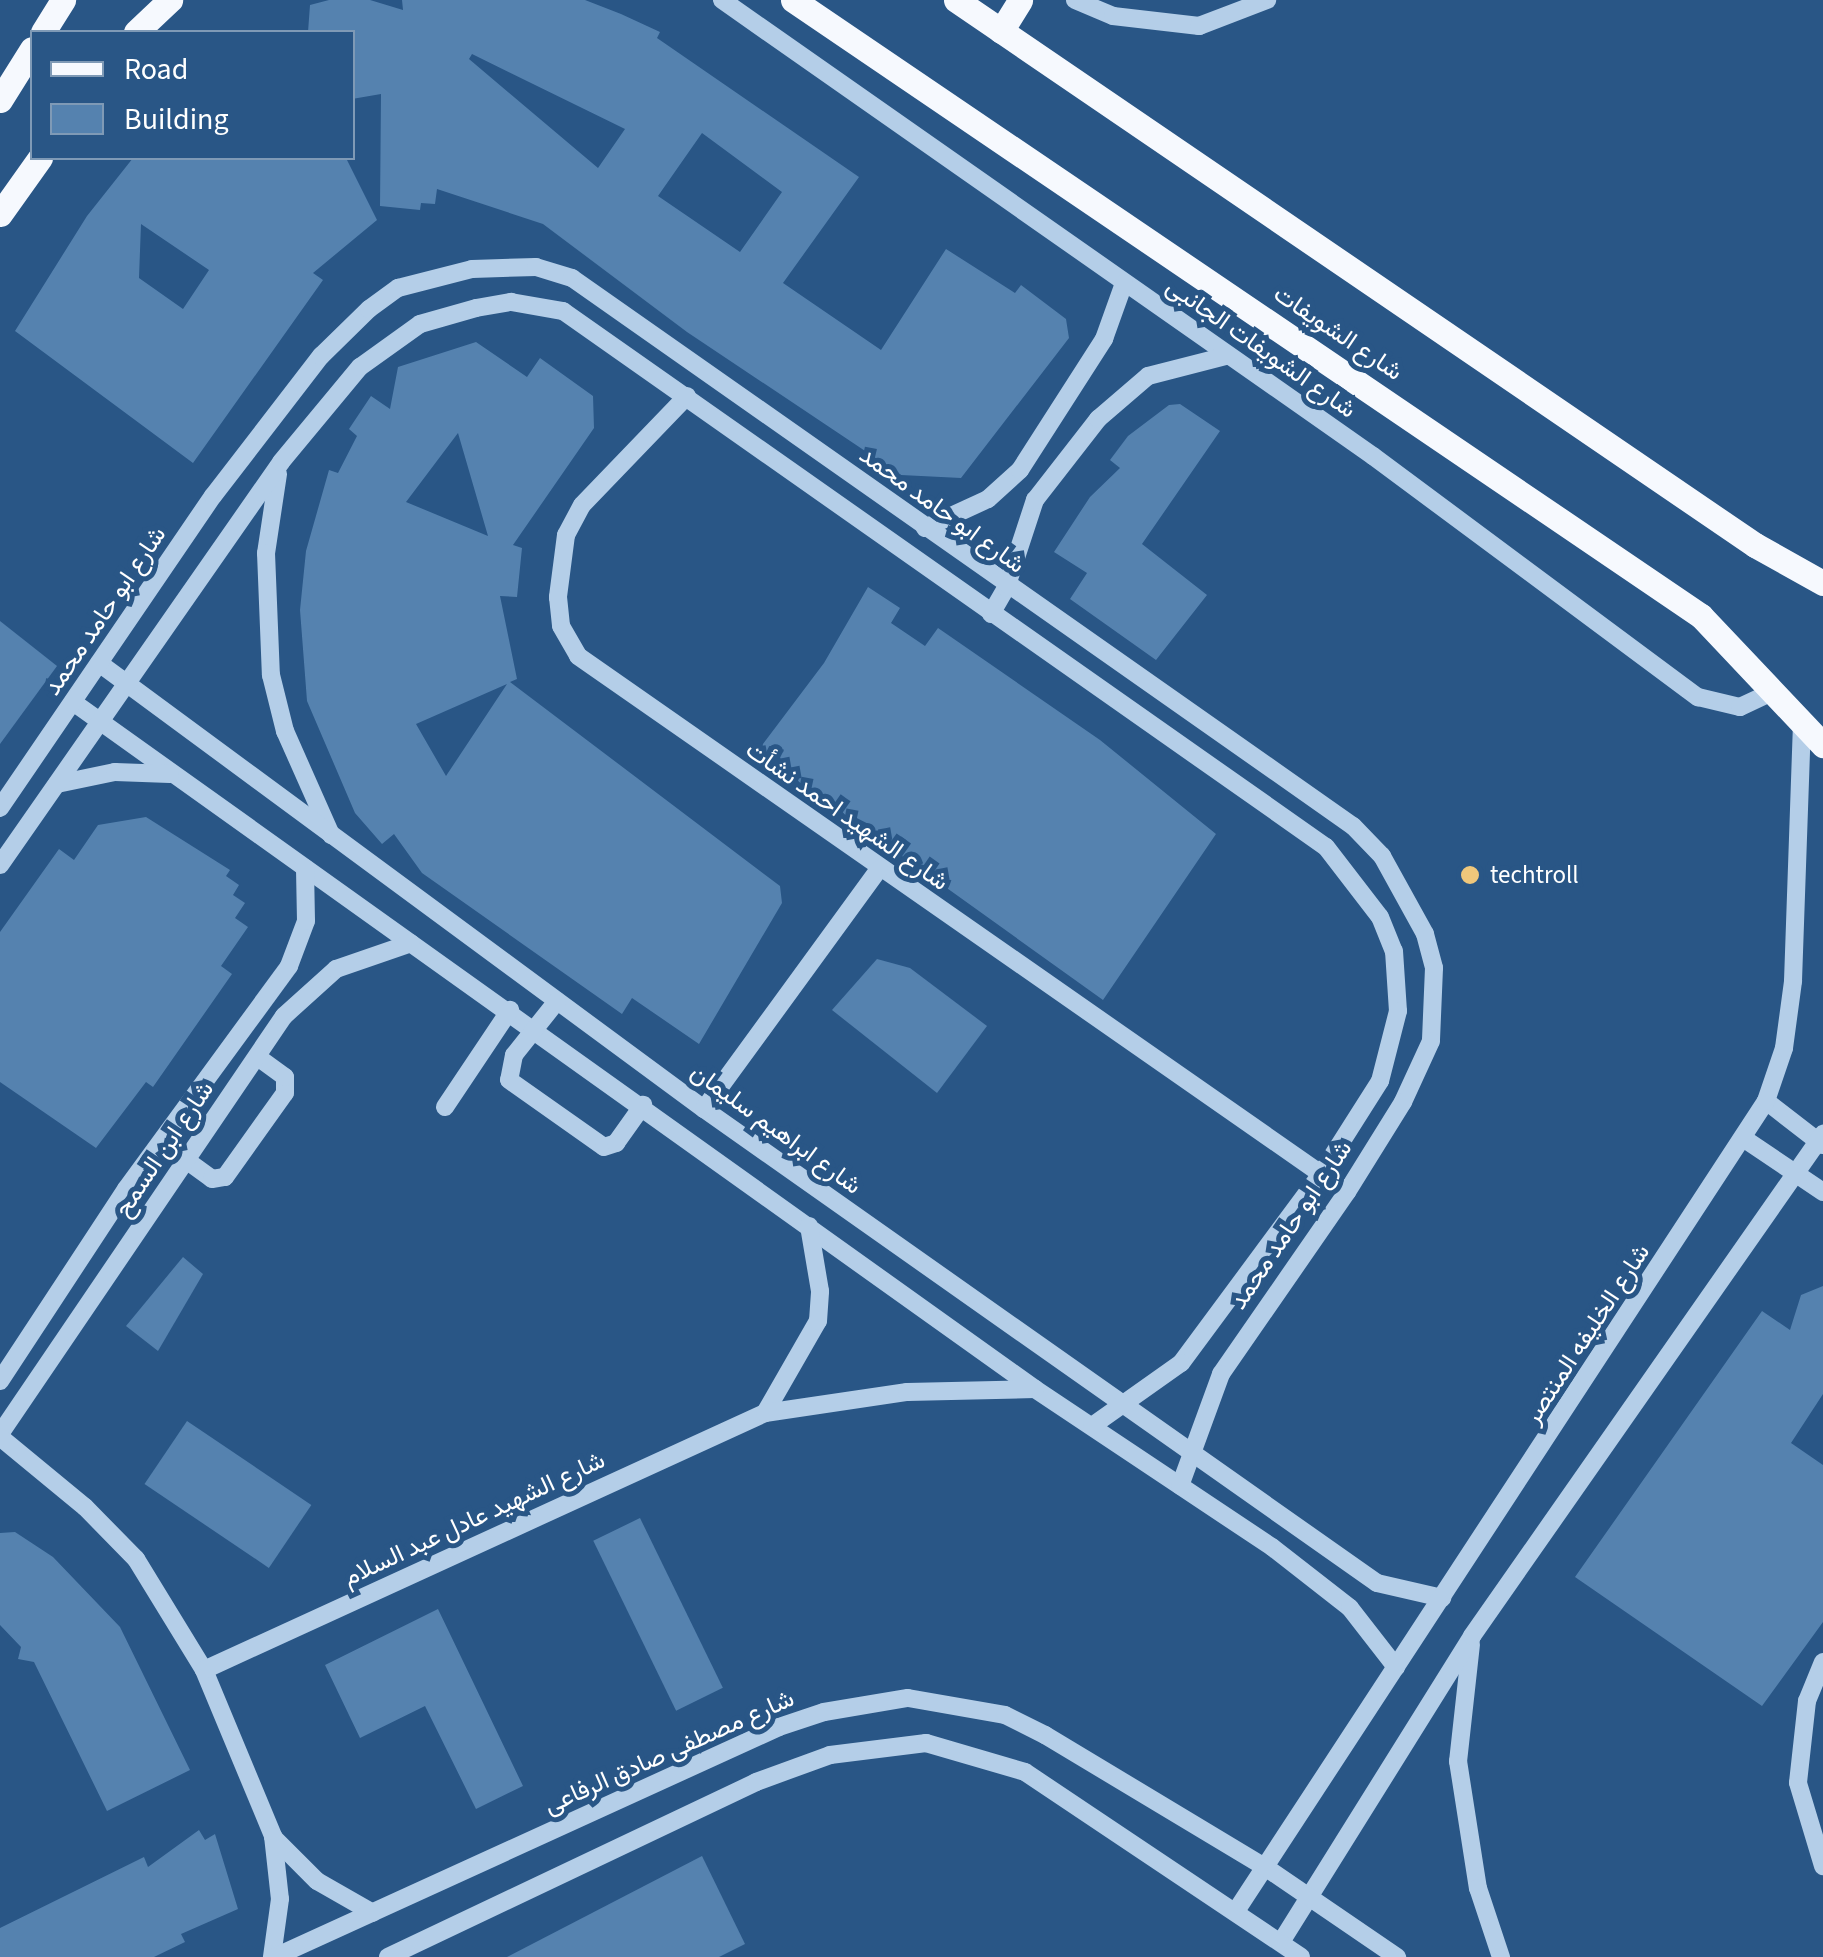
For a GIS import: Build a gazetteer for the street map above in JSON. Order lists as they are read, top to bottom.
{
  "streets": {
    "main road": ["شارع الشويفات"],
    "street": [
      "شارع الشويفات الجانبى",
      "شارع ابو حامد محمد",
      "شارع الشهيد احمد نشأت",
      "شارع ابراهيم سليمان",
      "شارع ابن السمح",
      "شارع الخليفه المنتصر",
      "شارع الشهيد عادل عبد السلام",
      "شارع مصطفى صادق الرفاعى"
    ]
  },
  "crossings": [
    ["شارع الشويفات", "شارع الشويفات الجانبى"],
    ["شارع الشويفات", "شارع الخليفه المنتصر"],
    ["شارع ابو حامد محمد", "شارع الشهيد احمد نشأت"],
    ["شارع ابو حامد محمد", "شارع ابراهيم سليمان"],
    ["شارع ابراهيم سليمان", "شارع الخليفه المنتصر"],
    ["شارع الخليفه المنتصر", "شارع مصطفى صادق الرفاعى"]
  ],
  "places": ["techtroll"],
  "legend": ["Road", "Building"]
}
